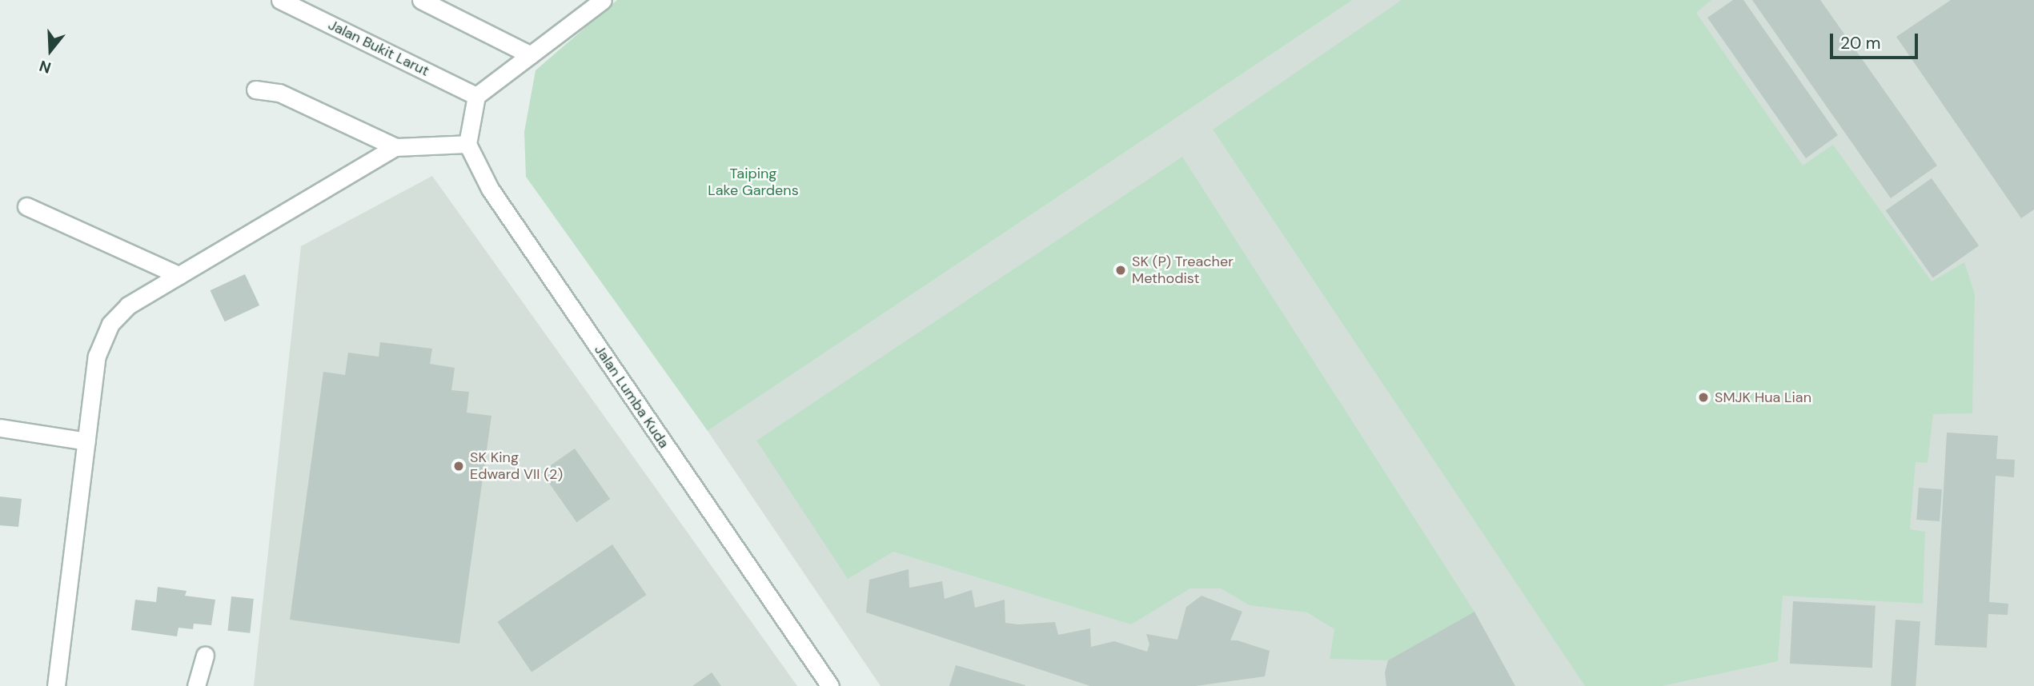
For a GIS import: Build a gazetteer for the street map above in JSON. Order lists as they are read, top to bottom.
{
  "streets": {
    "street": ["Jalan Bukit Larut", "Jalan Lumba Kuda"]
  },
  "parks": ["Taiping Lake Gardens"],
  "places": ["SK (P) Treacher Methodist", "SMJK Hua Lian", "SK King Edward VII (2)"],
  "scale_bar": "20 m",
  "north": "bottom"
}
